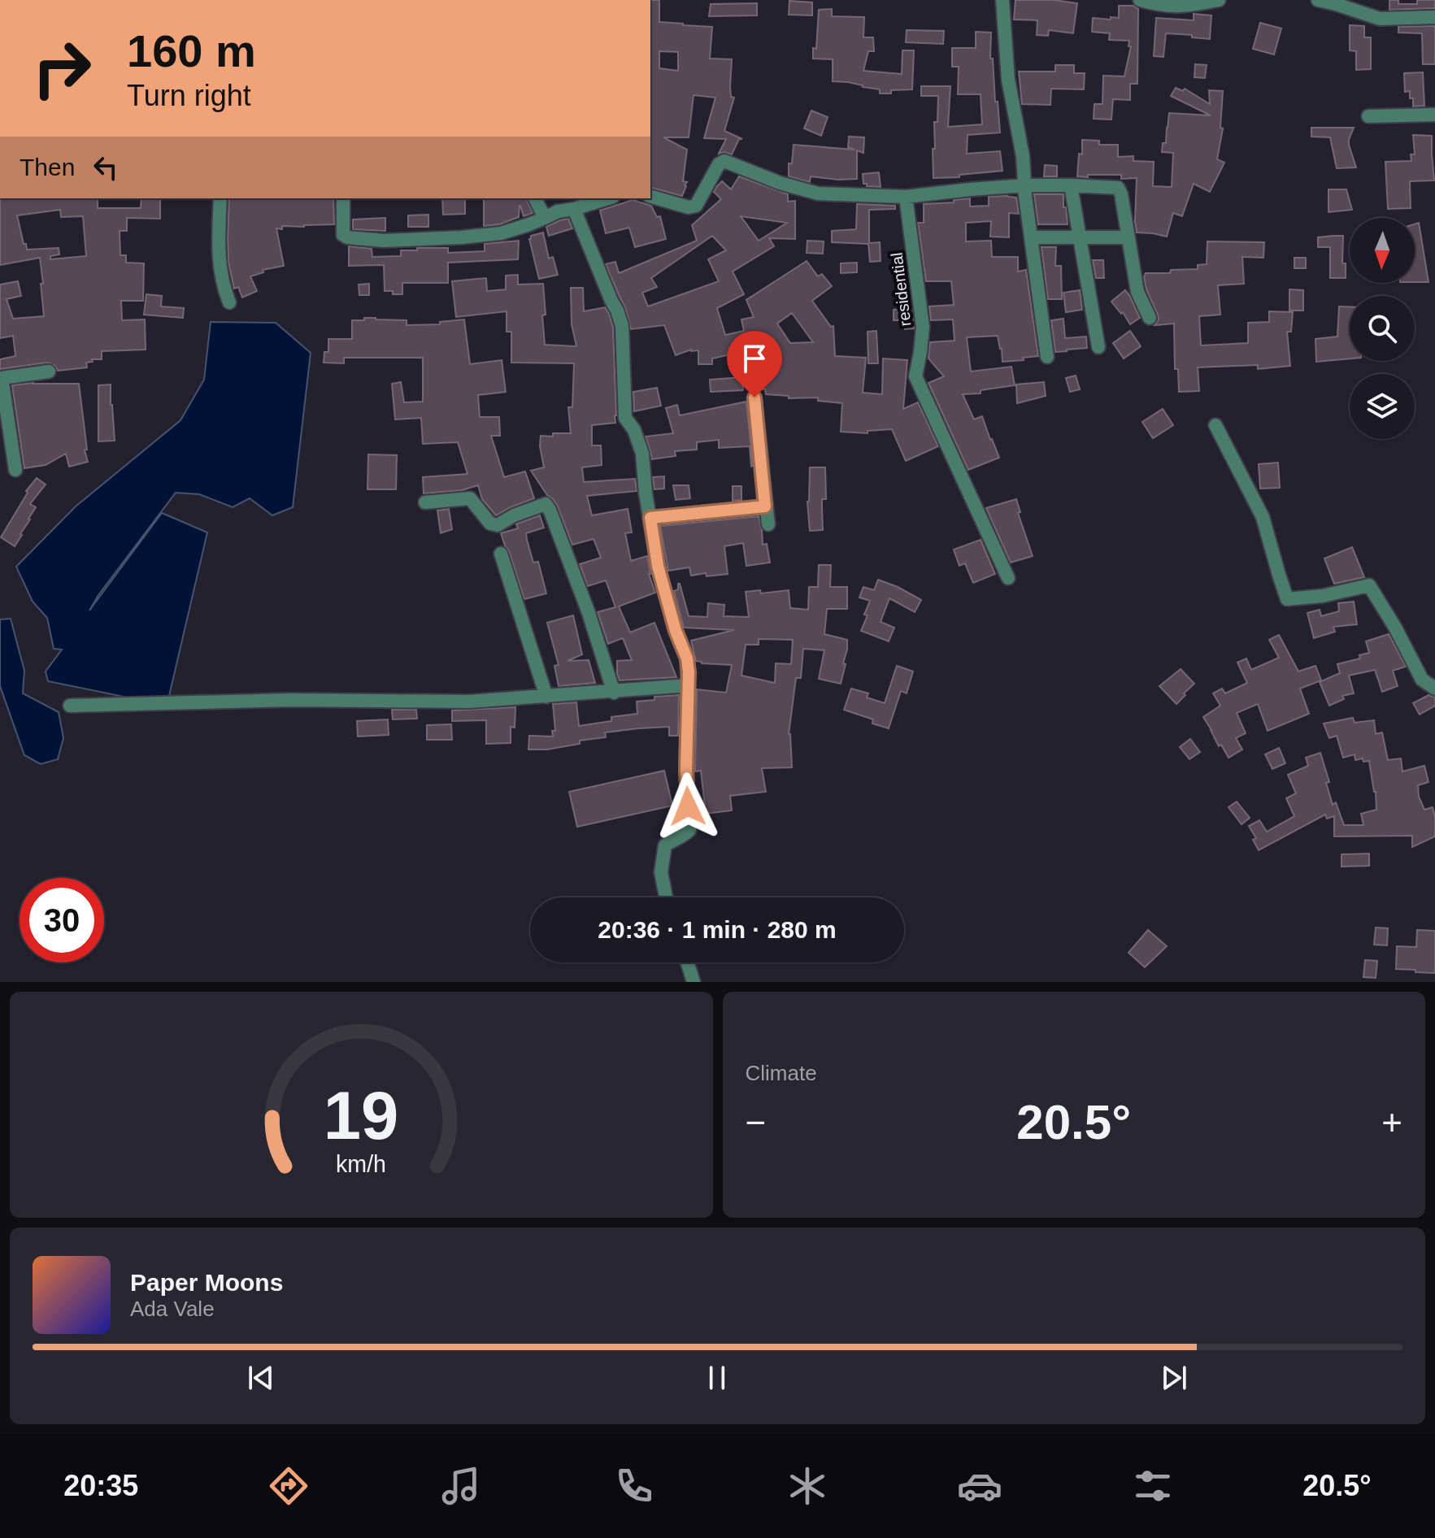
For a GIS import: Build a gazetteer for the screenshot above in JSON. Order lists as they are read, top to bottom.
{
  "streets": {
    "street": ["residential"]
  },
  "north": "bottom",
  "page": {
    "turn": ["160 m", "Turn right"],
    "then": "Then",
    "limit": "30",
    "trip": "20:36 · 1 min · 280 m",
    "tile": "Climate",
    "heat": ["−", "20.5°", "+"],
    "song": ["Paper Moons", "Ada Vale"],
    "tabs": ["20:35", "20.5°"],
    "gauge": ["19", "km/h"]
  }
}
